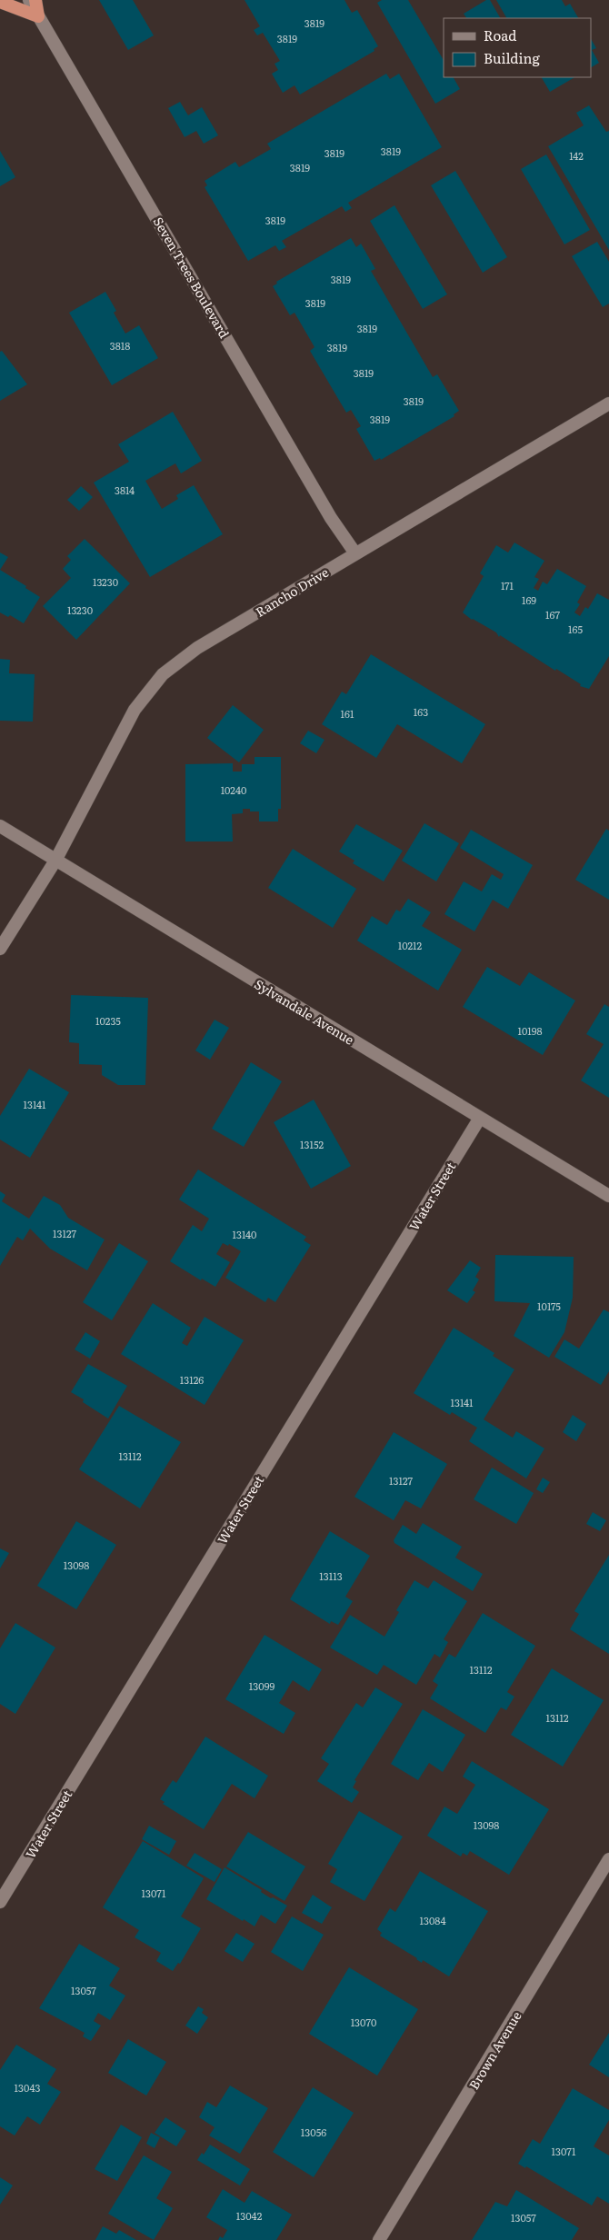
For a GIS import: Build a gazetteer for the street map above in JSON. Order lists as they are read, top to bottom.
{
  "streets": {
    "street": [
      "Seven Trees Boulevard",
      "Rancho Drive",
      "Sylvandale Avenue",
      "Water Street",
      "Brown Avenue"
    ]
  },
  "crossings": [
    ["Seven Trees Boulevard", "Rancho Drive"],
    ["Rancho Drive", "Sylvandale Avenue"],
    ["Sylvandale Avenue", "Water Street"]
  ],
  "house_numbers": [
    "3819",
    "3819",
    "3819",
    "3819",
    "142",
    "3819",
    "3819",
    "3819",
    "3819",
    "3819",
    "3818",
    "3819",
    "3819",
    "3819",
    "3819",
    "3814",
    "13230",
    "171",
    "169",
    "13230",
    "167",
    "165",
    "163",
    "161",
    "10240",
    "10212",
    "10235",
    "10198",
    "13141",
    "13152",
    "13127",
    "13140",
    "10175",
    "13126",
    "13141",
    "13112",
    "13127",
    "13098",
    "13113",
    "13112",
    "13099",
    "13112",
    "13098",
    "13071",
    "13084",
    "13057",
    "13070",
    "13043",
    "13056",
    "13071",
    "13042",
    "13057"
  ],
  "legend": ["Road", "Building"]
}
